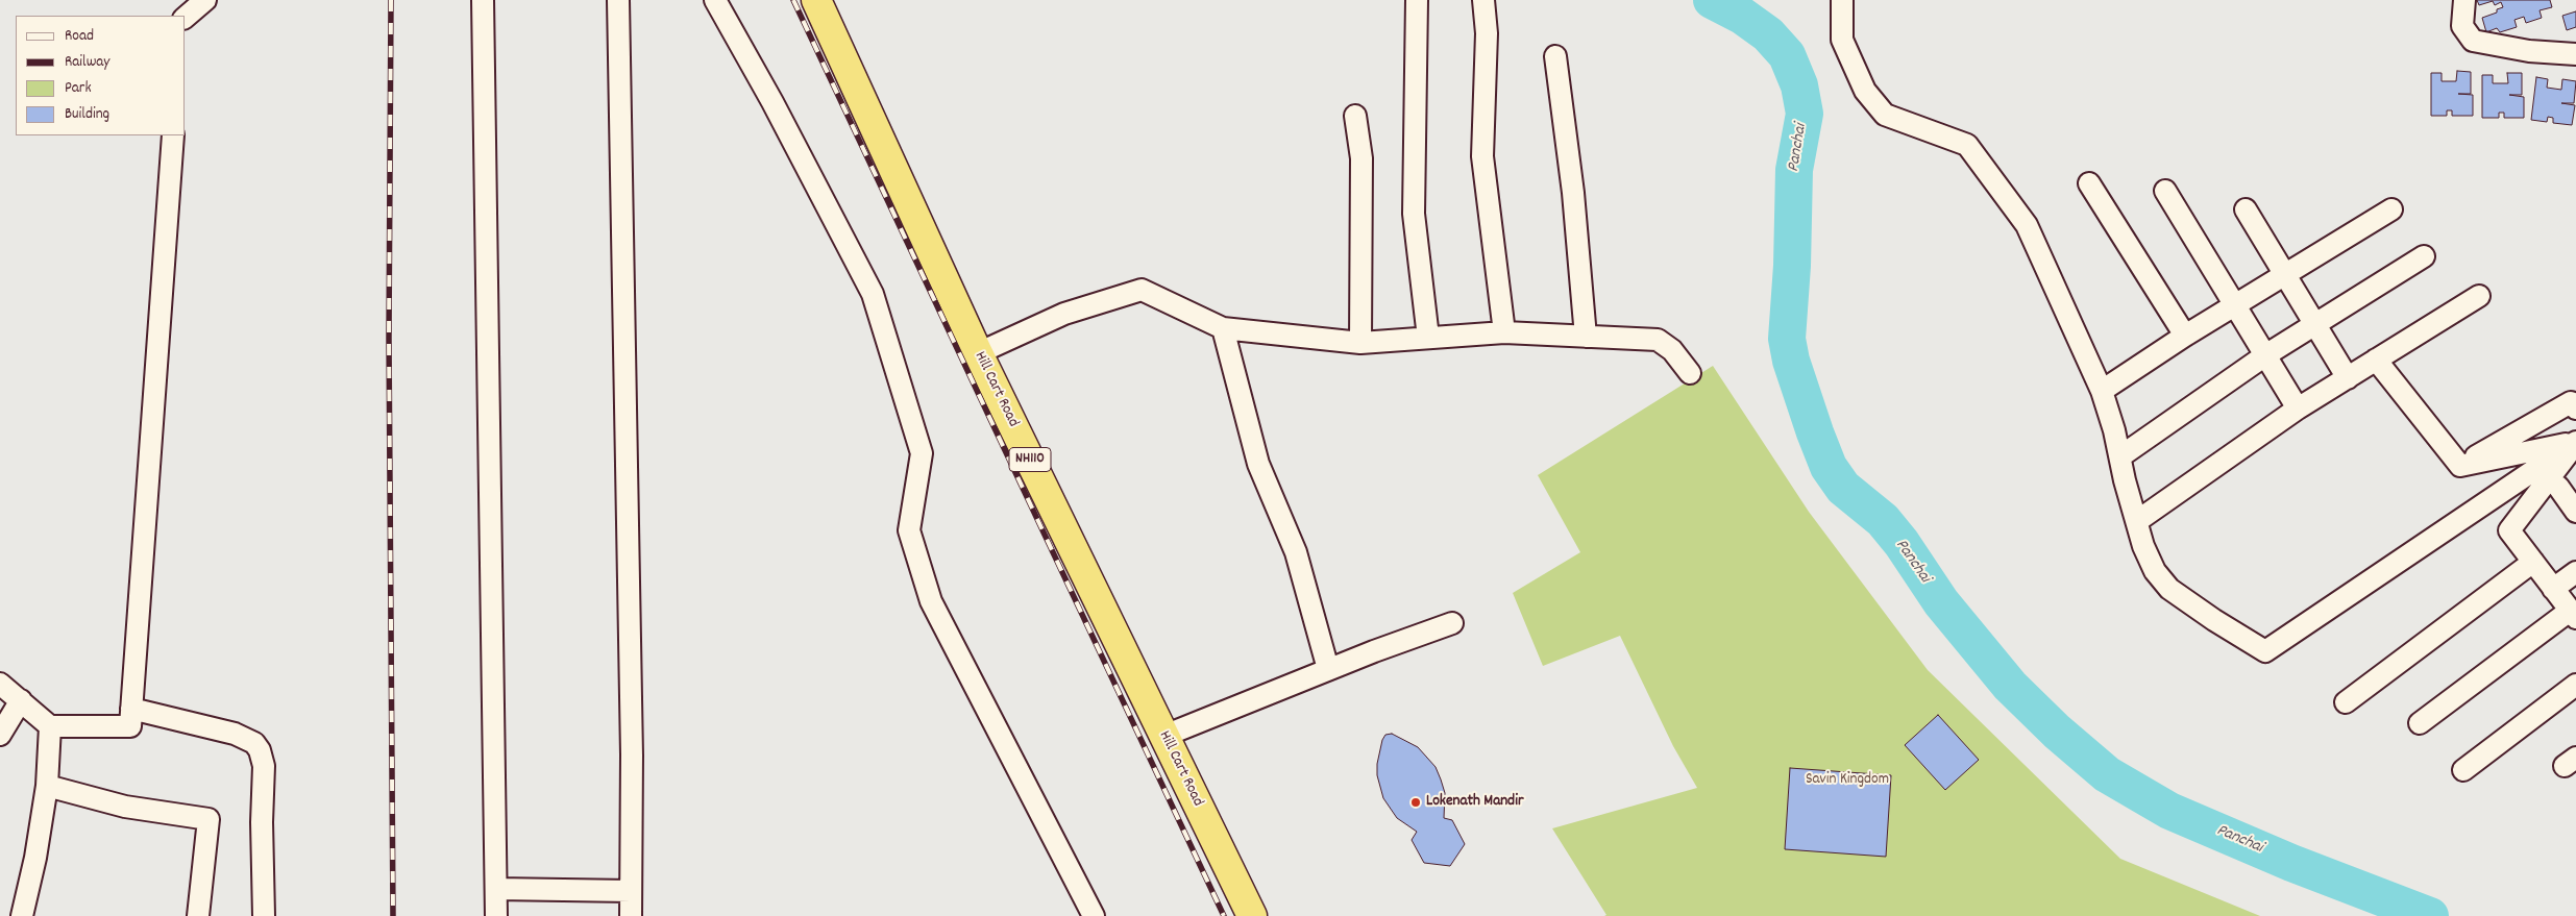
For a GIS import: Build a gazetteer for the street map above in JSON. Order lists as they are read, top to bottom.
{
  "streets": {
    "highway": ["Hill Cart Road", "NH110"]
  },
  "water": ["Panchai"],
  "parks": ["Savin Kingdom"],
  "places": ["Lokenath Mandir"],
  "legend": [
    "Road",
    "Railway",
    "Park",
    "Building"
  ]
}
